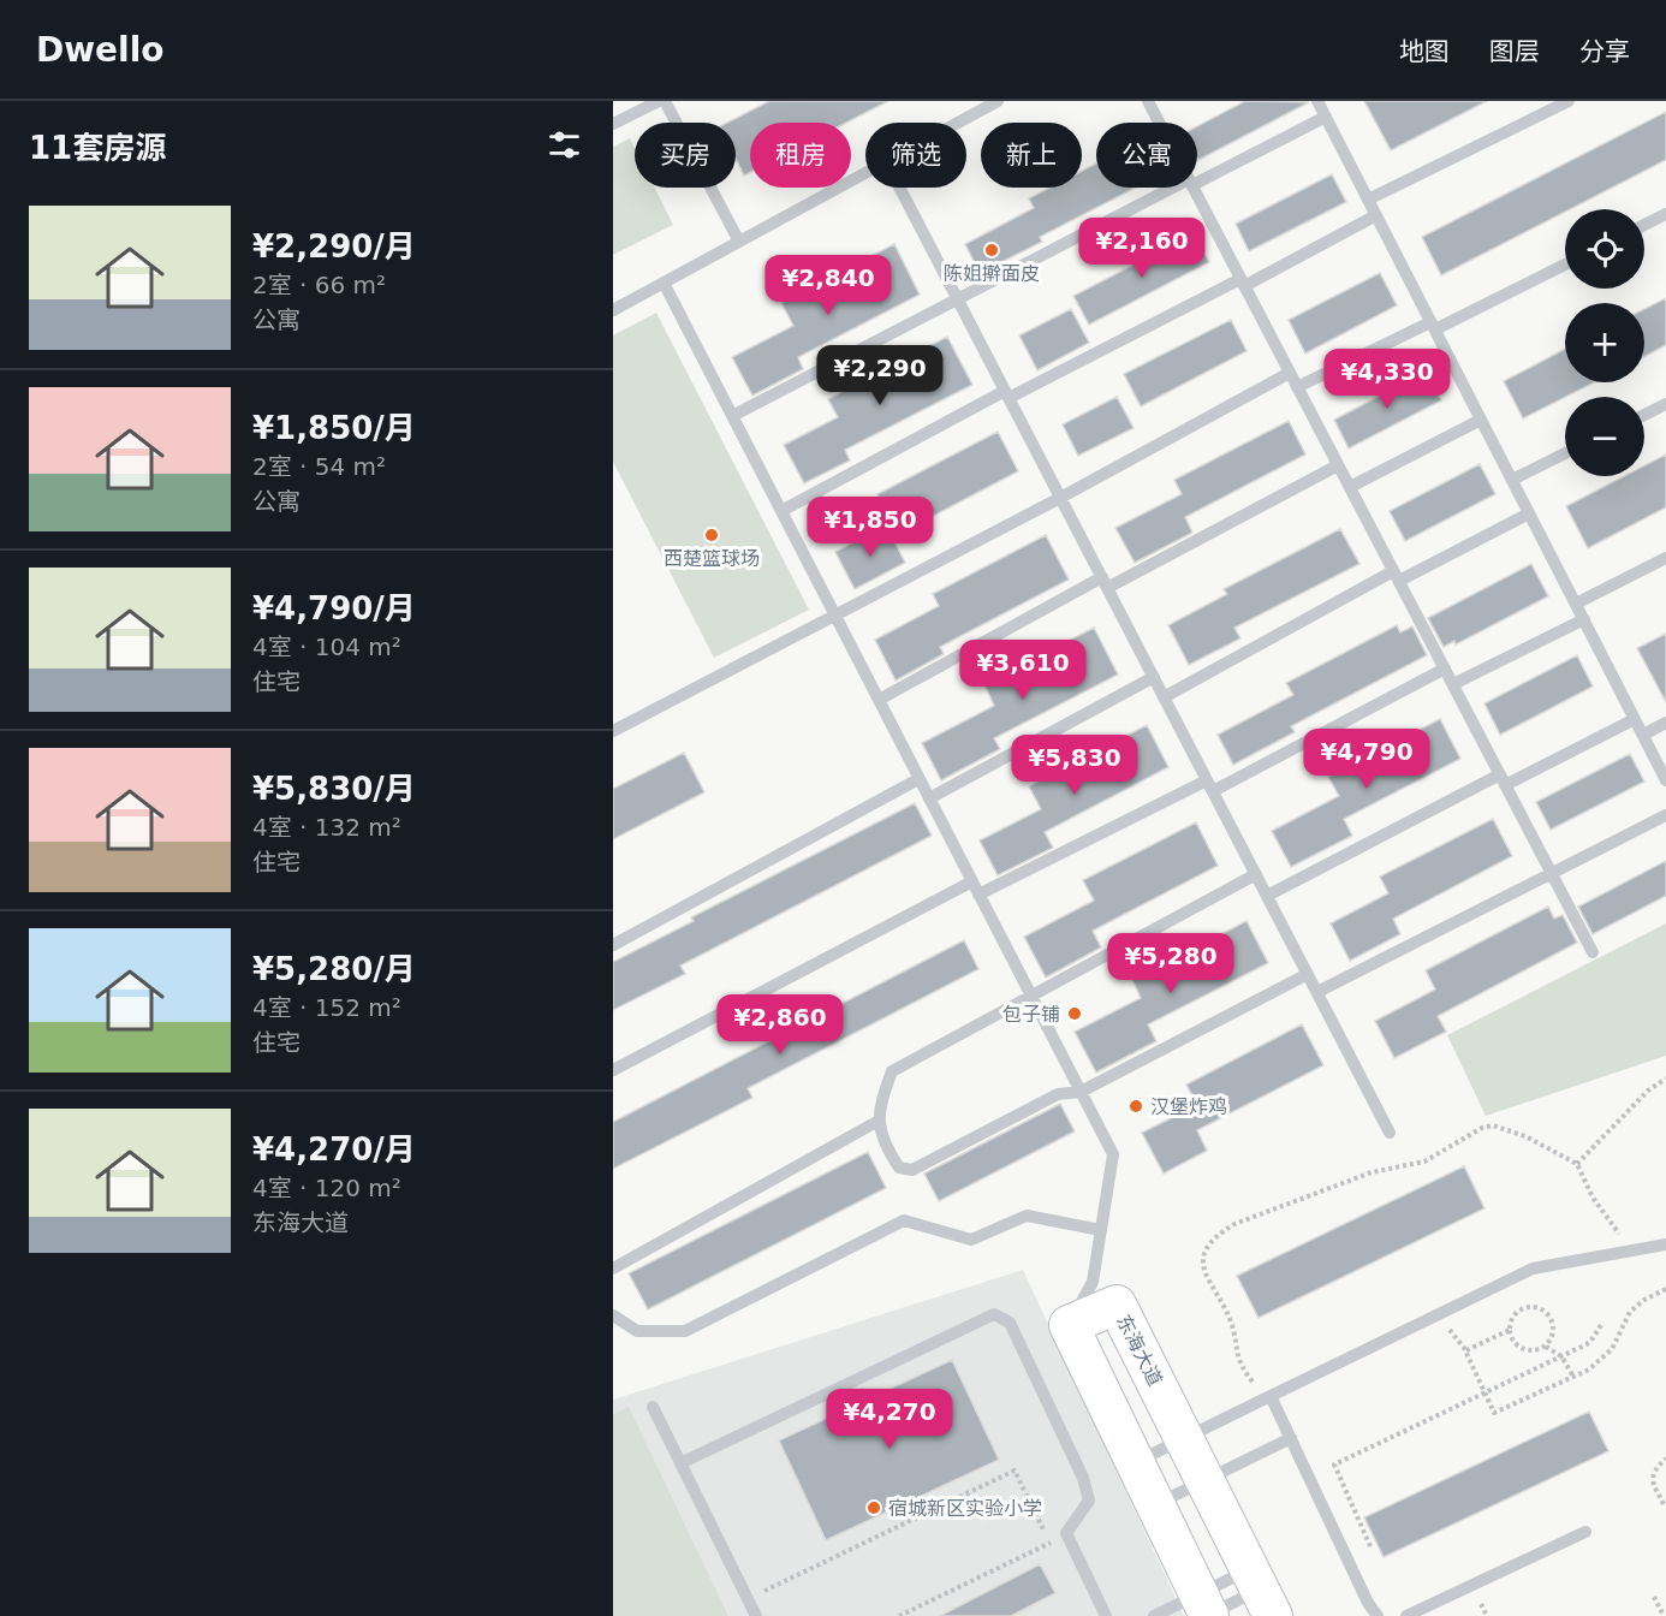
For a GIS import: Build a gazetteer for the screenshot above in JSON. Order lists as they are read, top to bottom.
{
  "streets": {
    "street": ["东海大道"]
  },
  "places": [
    "陈姐擀面皮",
    "西楚篮球场",
    "包子铺",
    "汉堡炸鸡",
    "宿城新区实验小学"
  ],
  "page": {
    "header": "Dwello",
    "nav": ["地图", "图层", "分享"],
    "heading": "11套房源",
    "chip": [
      "买房",
      "租房",
      "筛选",
      "新上",
      "公寓"
    ],
    "list": [
      {
        "name": "¥2,290/月",
        "note": "2室 · 66 m² · 公寓"
      },
      {
        "name": "¥1,850/月",
        "note": "2室 · 54 m² · 公寓"
      },
      {
        "name": "¥4,790/月",
        "note": "4室 · 104 m² · 住宅"
      },
      {
        "name": "¥5,830/月",
        "note": "4室 · 132 m² · 住宅"
      },
      {
        "name": "¥5,280/月",
        "note": "4室 · 152 m² · 住宅"
      },
      {
        "name": "¥4,270/月",
        "note": "4室 · 120 m² · 东海大道"
      }
    ],
    "map_buttons": ["+", "−"],
    "price": [
      "¥2,160",
      "¥2,840",
      "¥2,290",
      "¥4,330",
      "¥1,850",
      "¥3,610",
      "¥4,790",
      "¥5,830",
      "¥5,280",
      "¥2,860",
      "¥4,270"
    ]
  }
}
